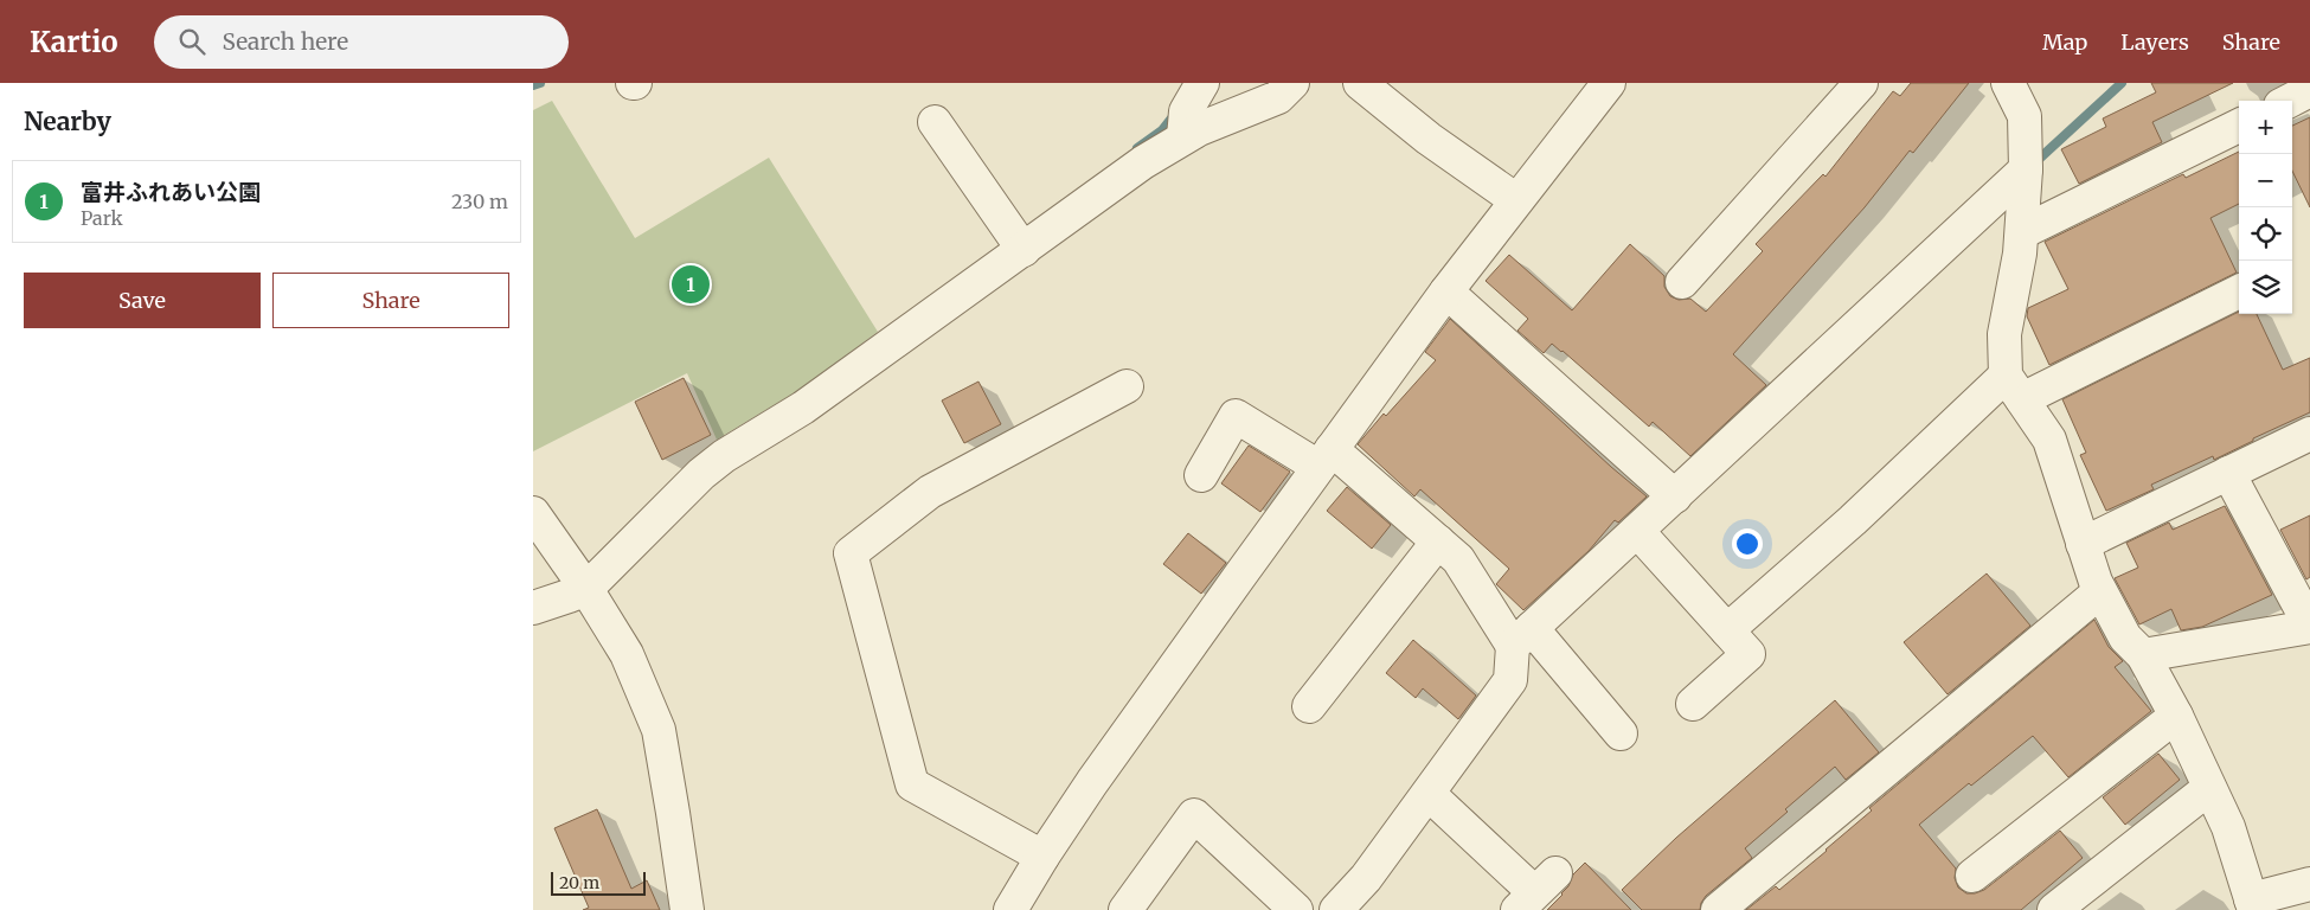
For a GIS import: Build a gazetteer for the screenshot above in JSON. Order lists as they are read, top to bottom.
{
  "scale_bar": "20 m",
  "page": {
    "header": "Kartio",
    "search": "Search here",
    "nav": ["Map", "Layers", "Share"],
    "heading": "Nearby",
    "map_buttons": ["+", "−"],
    "list": [
      {
        "mark": "1",
        "name": "富井ふれあい公園",
        "note": "Park",
        "value": "230 m"
      }
    ],
    "buttons": ["Save", "Share"],
    "pins": "1",
    "scale": "20 m"
  }
}
